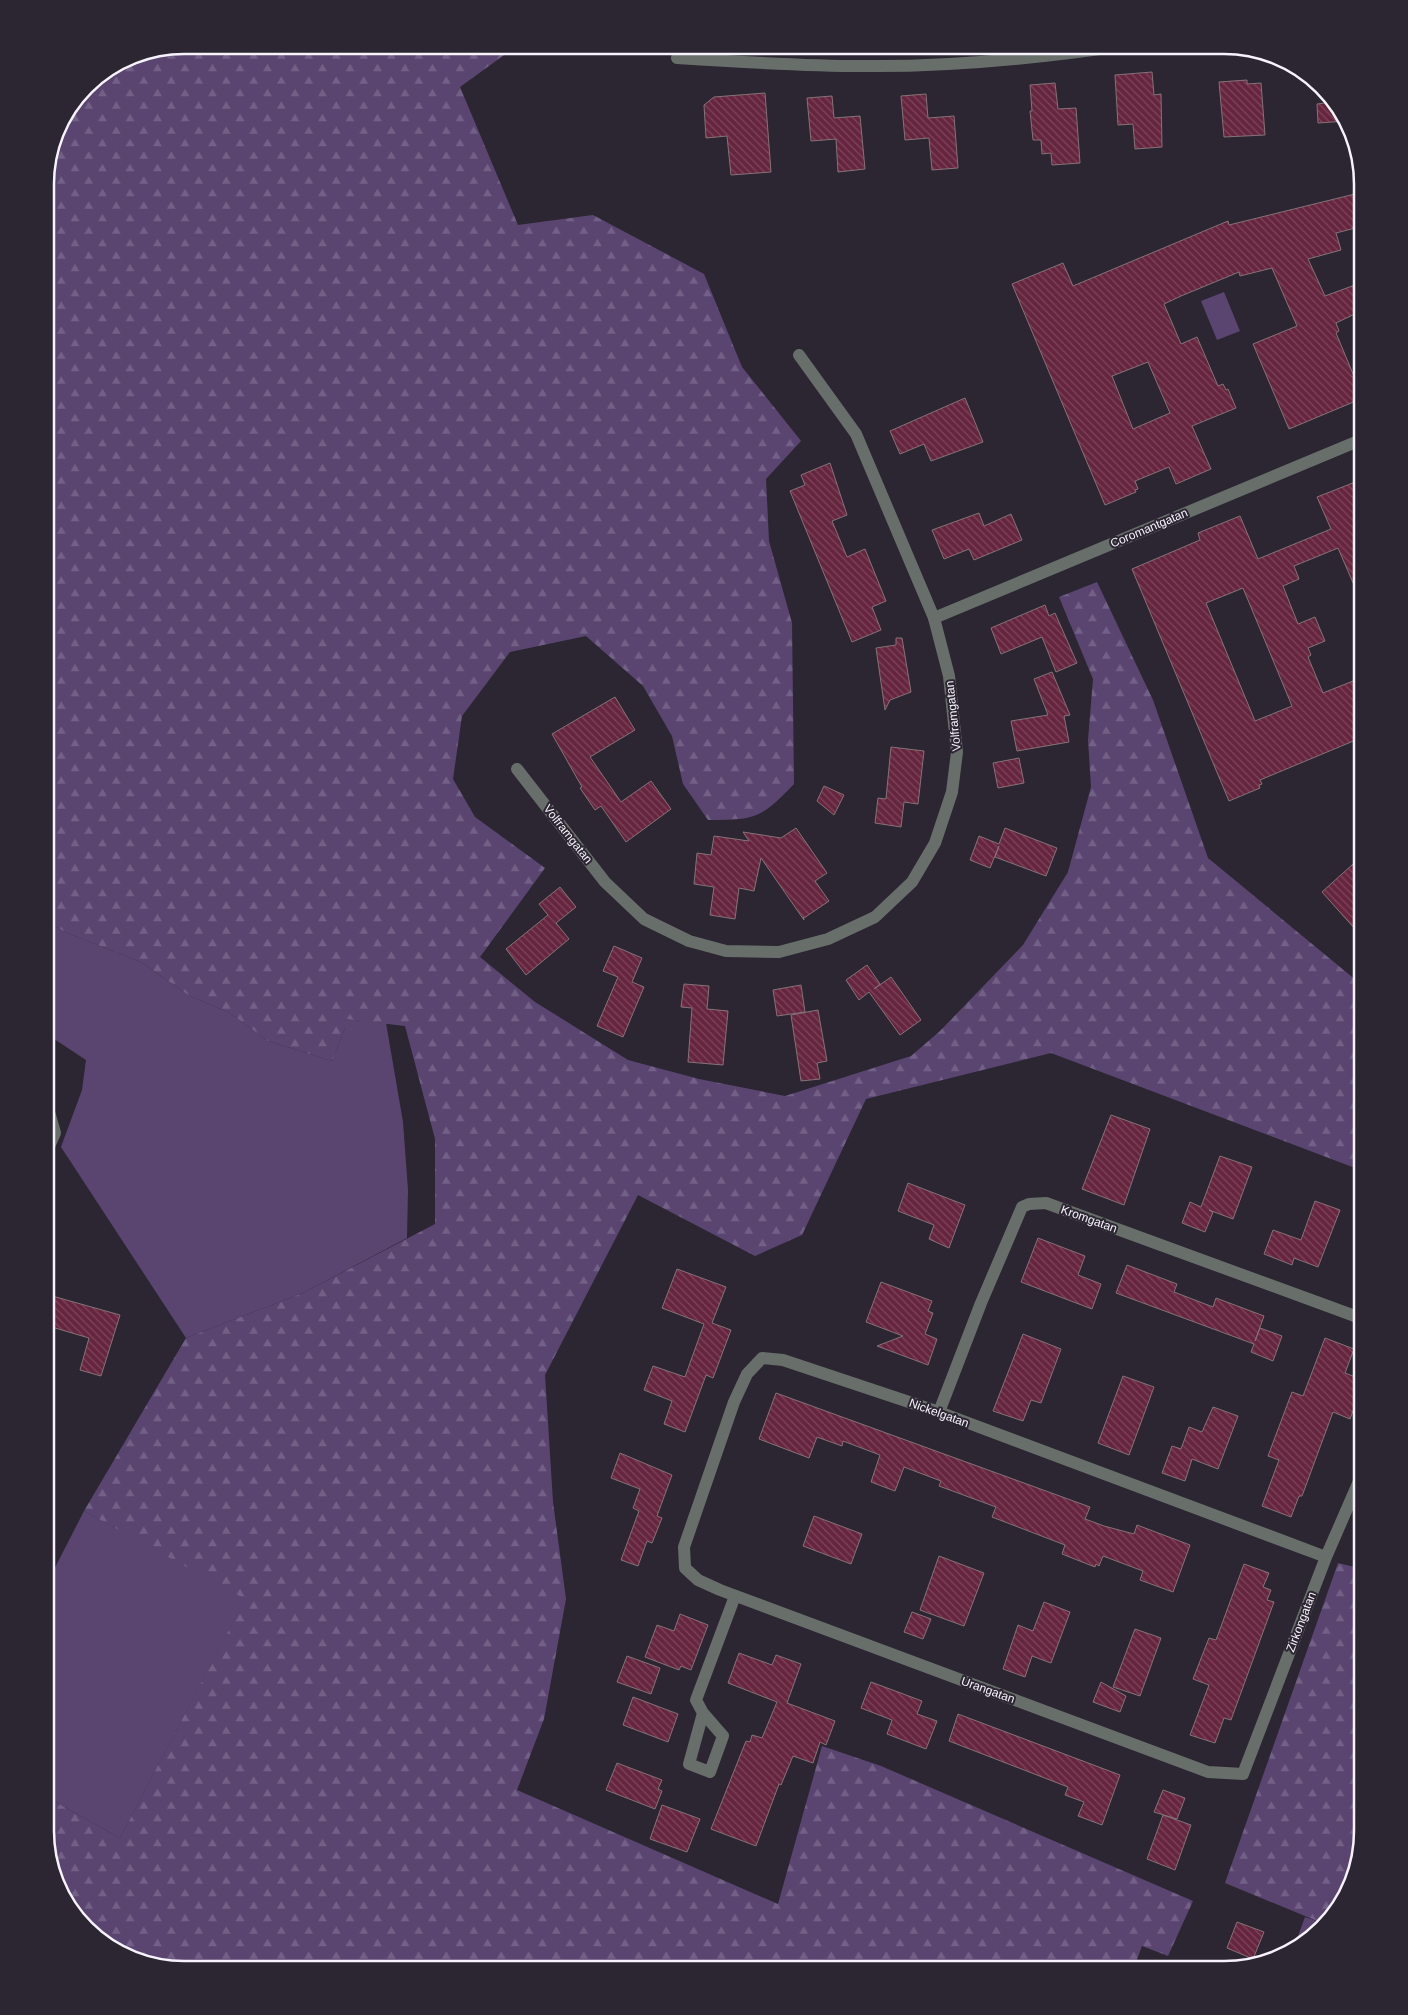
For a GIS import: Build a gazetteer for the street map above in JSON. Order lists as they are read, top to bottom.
{
  "streets": {
    "street": [
      "Coromantgatan",
      "Volframgatan",
      "Kromgatan",
      "Nickelgatan",
      "Zirkongatan",
      "Urangatan"
    ]
  },
  "crossings": [
    ["Coromantgatan", "Volframgatan"],
    ["Kromgatan", "Nickelgatan"],
    ["Nickelgatan", "Zirkongatan"],
    ["Nickelgatan", "Urangatan"],
    ["Zirkongatan", "Urangatan"]
  ]
}
